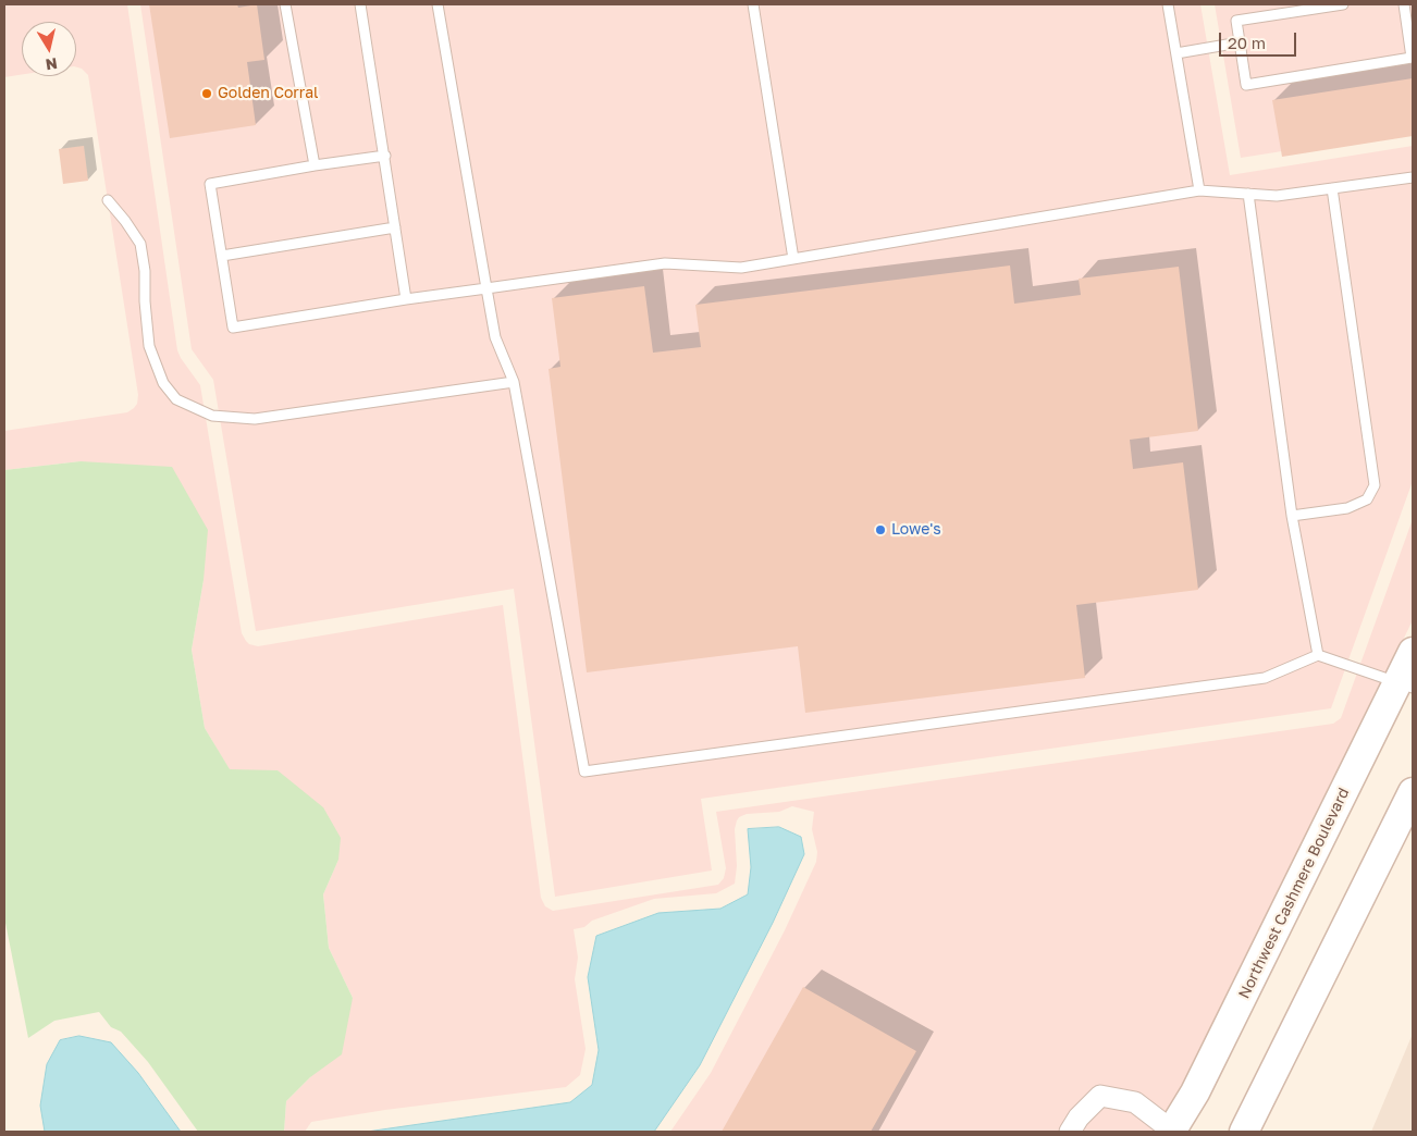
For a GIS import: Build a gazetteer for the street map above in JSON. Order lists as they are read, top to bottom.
{
  "streets": {
    "street": ["Northwest Cashmere Boulevard"]
  },
  "places": ["Golden Corral", "Lowe's"],
  "scale_bar": "20 m",
  "north": "bottom"
}
